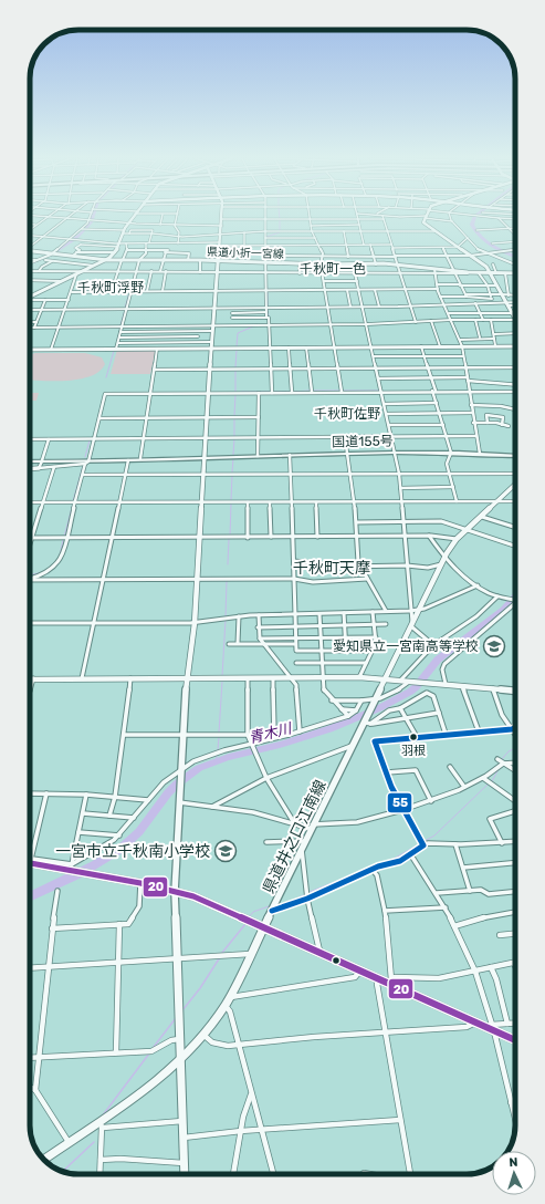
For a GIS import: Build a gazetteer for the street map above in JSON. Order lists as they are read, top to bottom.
{
  "streets": {
    "highway": ["国道155号"],
    "street": ["県道小折一宮線", "県道井之口江南線"]
  },
  "districts": [
    "千秋町一色",
    "千秋町浮野",
    "千秋町佐野",
    "千秋町天摩"
  ],
  "water": ["青木川"],
  "places": {
    "school or university": ["愛知県立一宮南高等学校", "一宮市立千秋南小学校"],
    "other": ["羽根"]
  },
  "lines": ["transit line 55", "transit line 20"],
  "north": "top"
}
